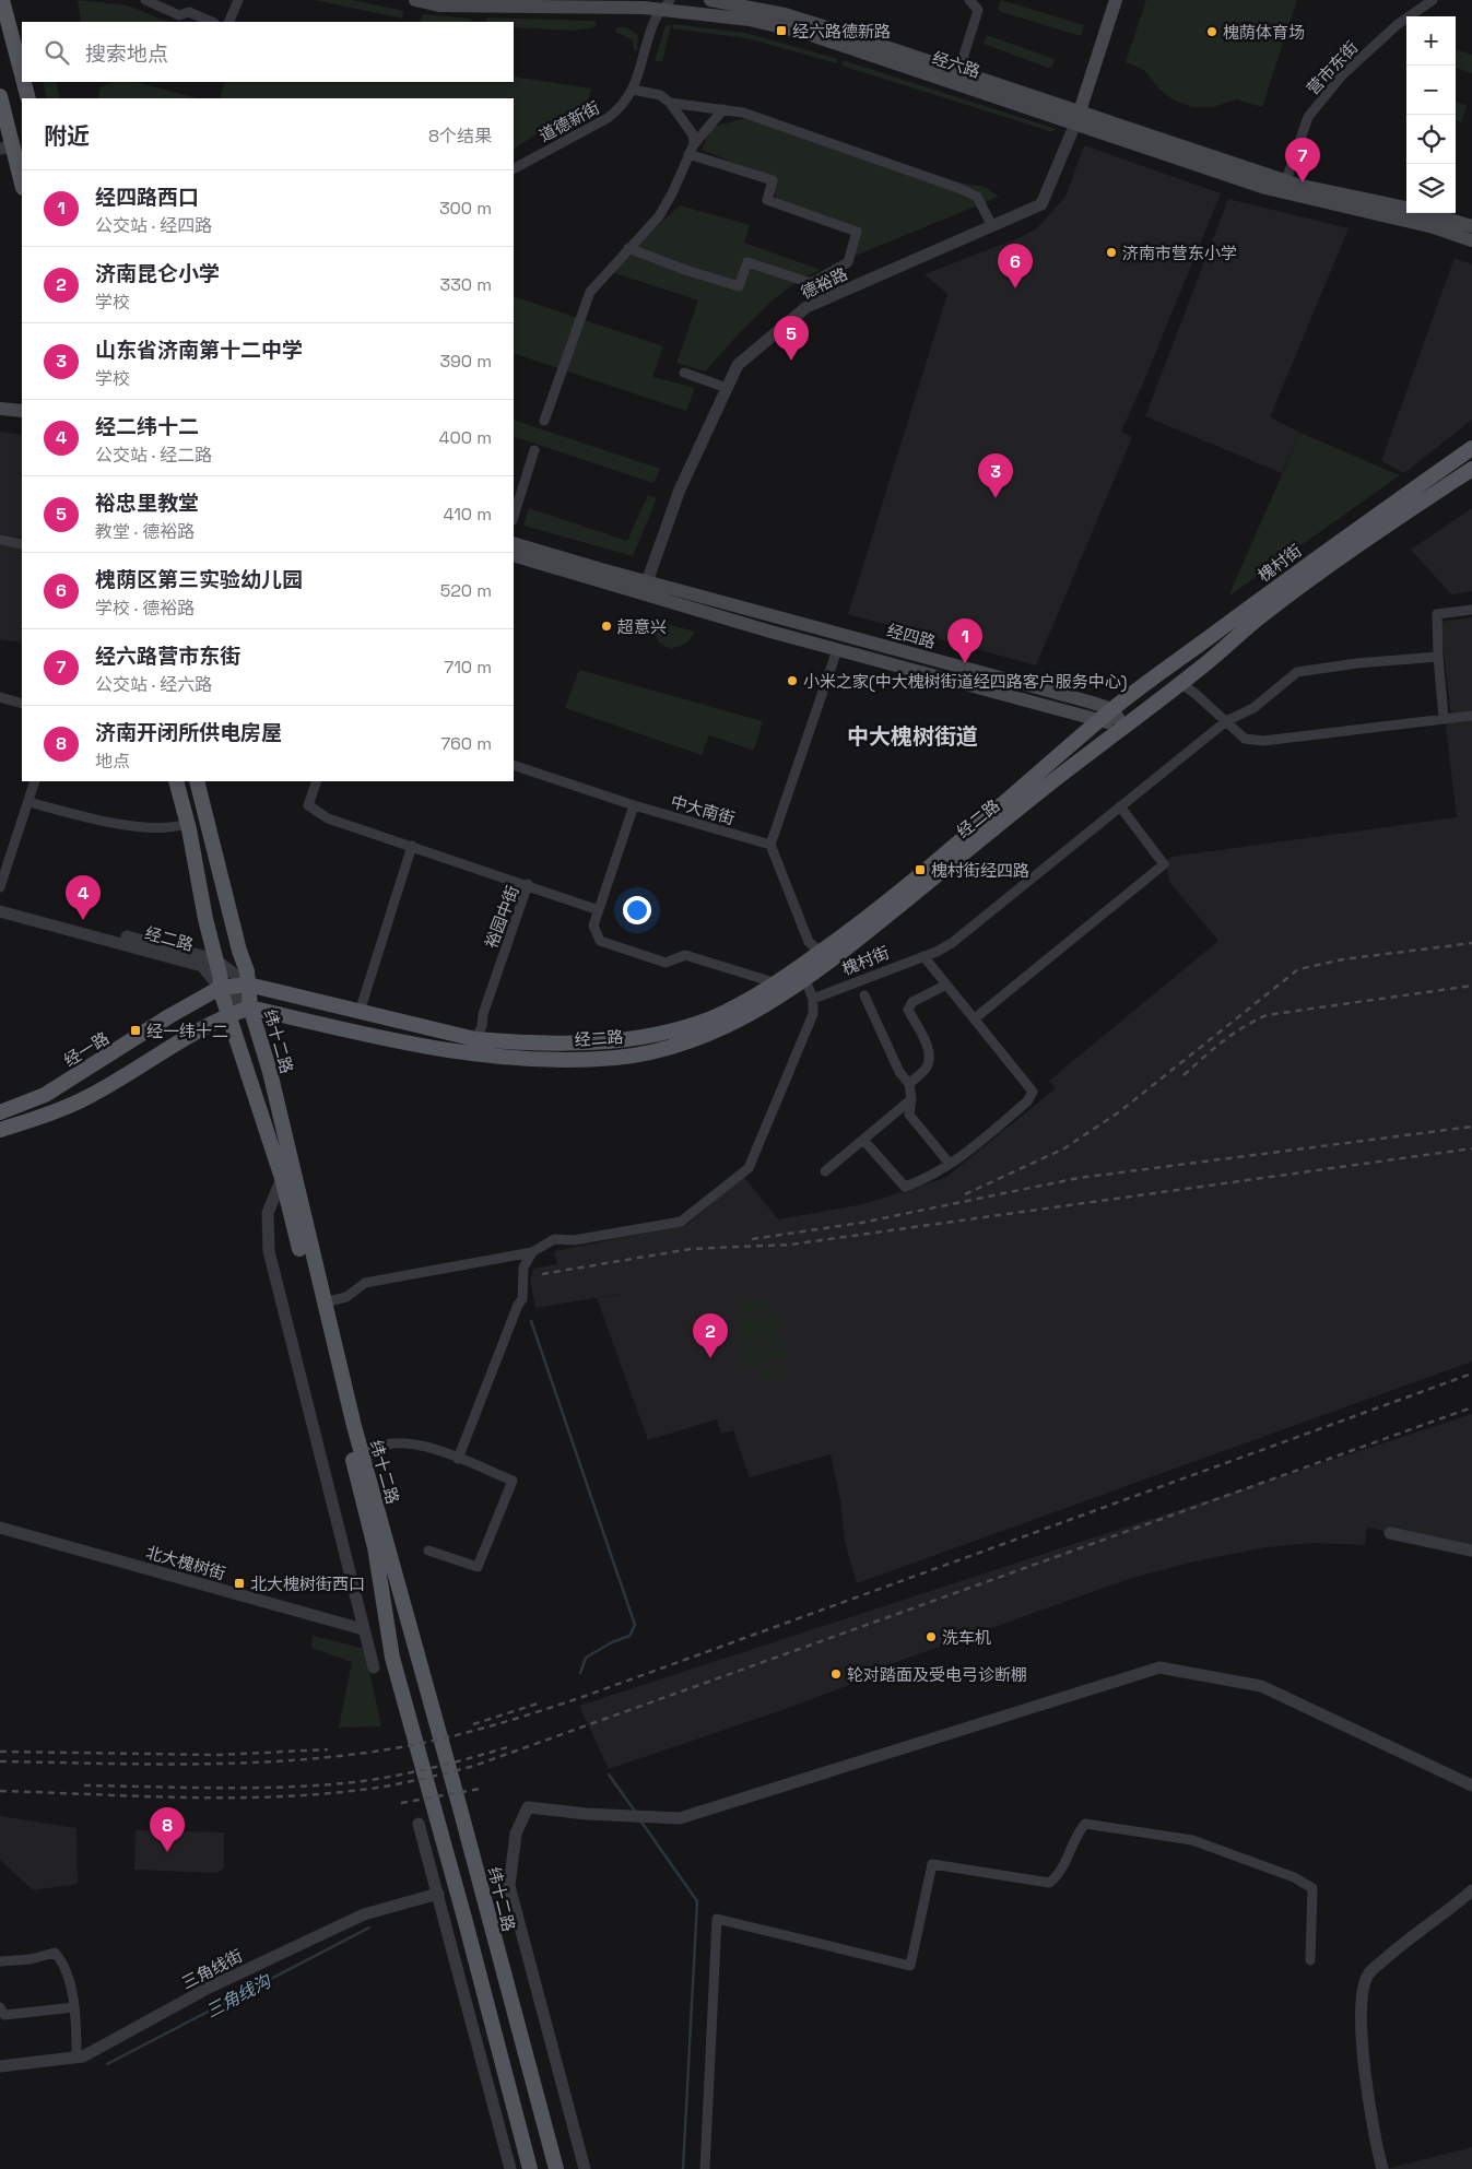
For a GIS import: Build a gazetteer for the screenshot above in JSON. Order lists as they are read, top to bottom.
{
  "streets": {
    "main road": [
      "经六路",
      "槐村街",
      "经四路",
      "经二路",
      "纬十二路",
      "经一路"
    ],
    "street": [
      "营市东街",
      "道德新街",
      "德裕路",
      "中大南街",
      "裕园中街",
      "北大槐树街",
      "三角线街"
    ]
  },
  "crossings": [
    ["经六路", "营市东街"],
    ["经六路", "道德新街"],
    ["经六路", "德裕路"],
    ["德裕路", "经四路"],
    ["槐村街", "经四路"],
    ["槐村街", "经二路"],
    ["经四路", "经二路"],
    ["经二路", "裕园中街"],
    ["经二路", "纬十二路"],
    ["经二路", "经一路"],
    ["纬十二路", "经一路"]
  ],
  "districts": ["中大槐树街道"],
  "water": ["三角线沟"],
  "places": {
    "transit": [
      "经六路德新路",
      "槐村街经四路",
      "经一纬十二",
      "北大槐树街西口"
    ],
    "other": [
      "槐荫体育场",
      "济南市营东小学",
      "超意兴",
      "小米之家(中大槐树街道经四路客户服务中心)",
      "洗车机",
      "轮对踏面及受电弓诊断棚"
    ]
  },
  "page": {
    "map_buttons": ["+", "−"],
    "search": "搜索地点",
    "heading": ["附近", "8个结果"],
    "pins": [
      "7",
      "6",
      "5",
      "3",
      "1",
      "4",
      "2",
      "8"
    ],
    "list": [
      {
        "mark": "1",
        "name": "经四路西口",
        "note": "公交站 · 经四路",
        "value": "300 m"
      },
      {
        "mark": "2",
        "name": "济南昆仑小学",
        "note": "学校",
        "value": "330 m"
      },
      {
        "mark": "3",
        "name": "山东省济南第十二中学",
        "note": "学校",
        "value": "390 m"
      },
      {
        "mark": "4",
        "name": "经二纬十二",
        "note": "公交站 · 经二路",
        "value": "400 m"
      },
      {
        "mark": "5",
        "name": "裕忠里教堂",
        "note": "教堂 · 德裕路",
        "value": "410 m"
      },
      {
        "mark": "6",
        "name": "槐荫区第三实验幼儿园",
        "note": "学校 · 德裕路",
        "value": "520 m"
      },
      {
        "mark": "7",
        "name": "经六路营市东街",
        "note": "公交站 · 经六路",
        "value": "710 m"
      },
      {
        "mark": "8",
        "name": "济南开闭所供电房屋",
        "note": "地点",
        "value": "760 m"
      }
    ]
  }
}
